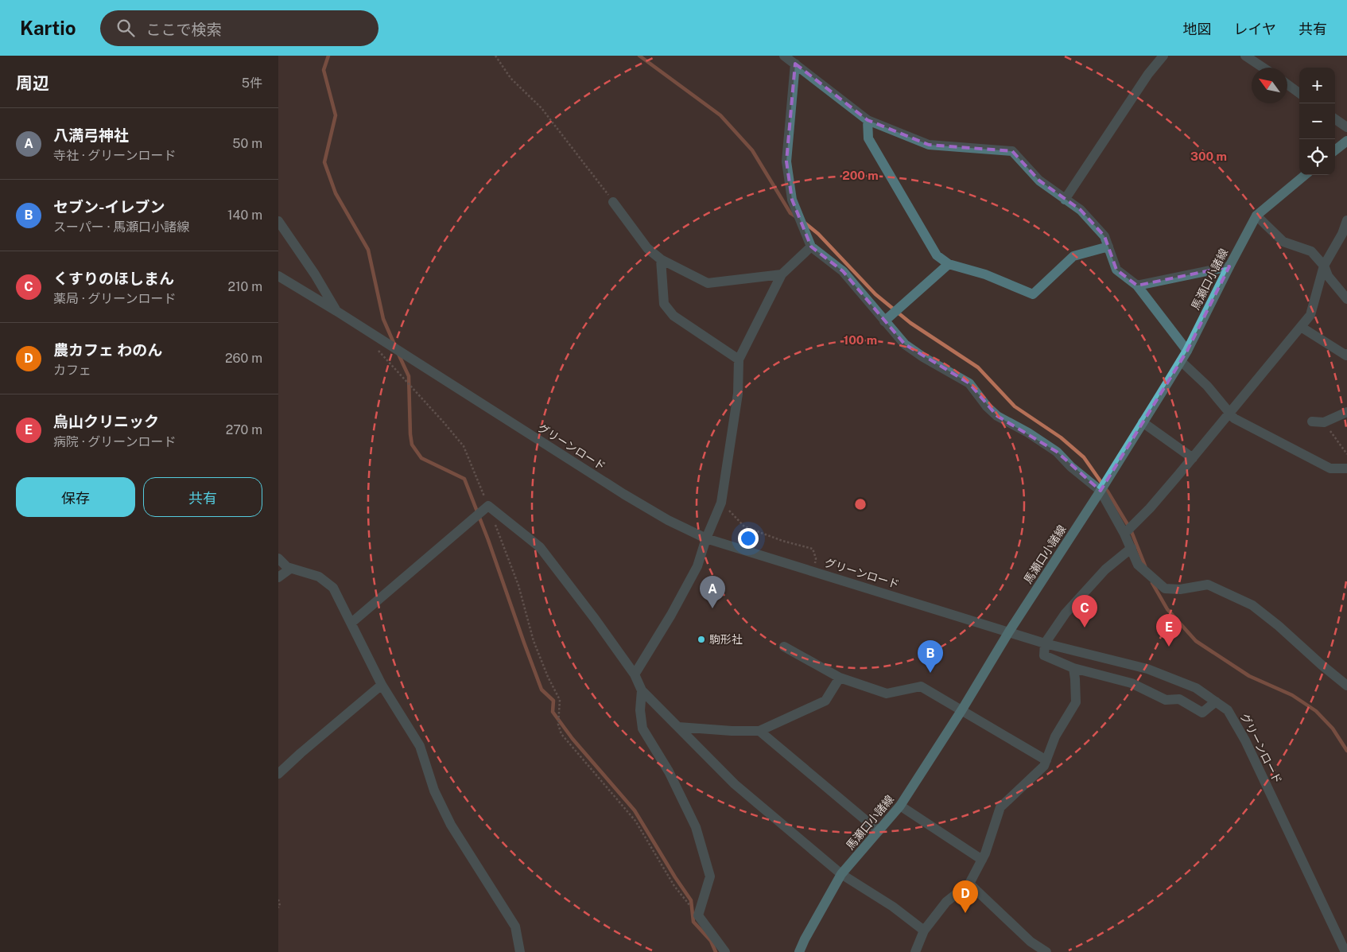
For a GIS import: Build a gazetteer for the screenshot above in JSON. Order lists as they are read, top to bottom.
{
  "streets": {
    "main road": ["馬瀬口小諸線"],
    "street": ["グリーンロード"]
  },
  "crossings": [
    ["馬瀬口小諸線", "グリーンロード"]
  ],
  "places": ["駒形社"],
  "north": "top left",
  "page": {
    "header": "Kartio",
    "search": "ここで検索",
    "nav": ["地図", "レイヤ", "共有"],
    "heading": ["周辺", "5件"],
    "map_buttons": ["+", "−"],
    "list": [
      {
        "mark": "A",
        "name": "八満弓神社",
        "note": "寺社 · グリーンロード",
        "value": "50 m"
      },
      {
        "mark": "B",
        "name": "セブン-イレブン",
        "note": "スーパー · 馬瀬口小諸線",
        "value": "140 m"
      },
      {
        "mark": "C",
        "name": "くすりのほしまん",
        "note": "薬局 · グリーンロード",
        "value": "210 m"
      },
      {
        "mark": "D",
        "name": "農カフェ わのん",
        "note": "カフェ",
        "value": "260 m"
      },
      {
        "mark": "E",
        "name": "烏山クリニック",
        "note": "病院 · グリーンロード",
        "value": "270 m"
      }
    ],
    "buttons": ["保存", "共有"],
    "pins": [
      "A",
      "C",
      "E",
      "B",
      "D"
    ]
  },
  "rings": ["300 m", "200 m", "100 m"]
}
